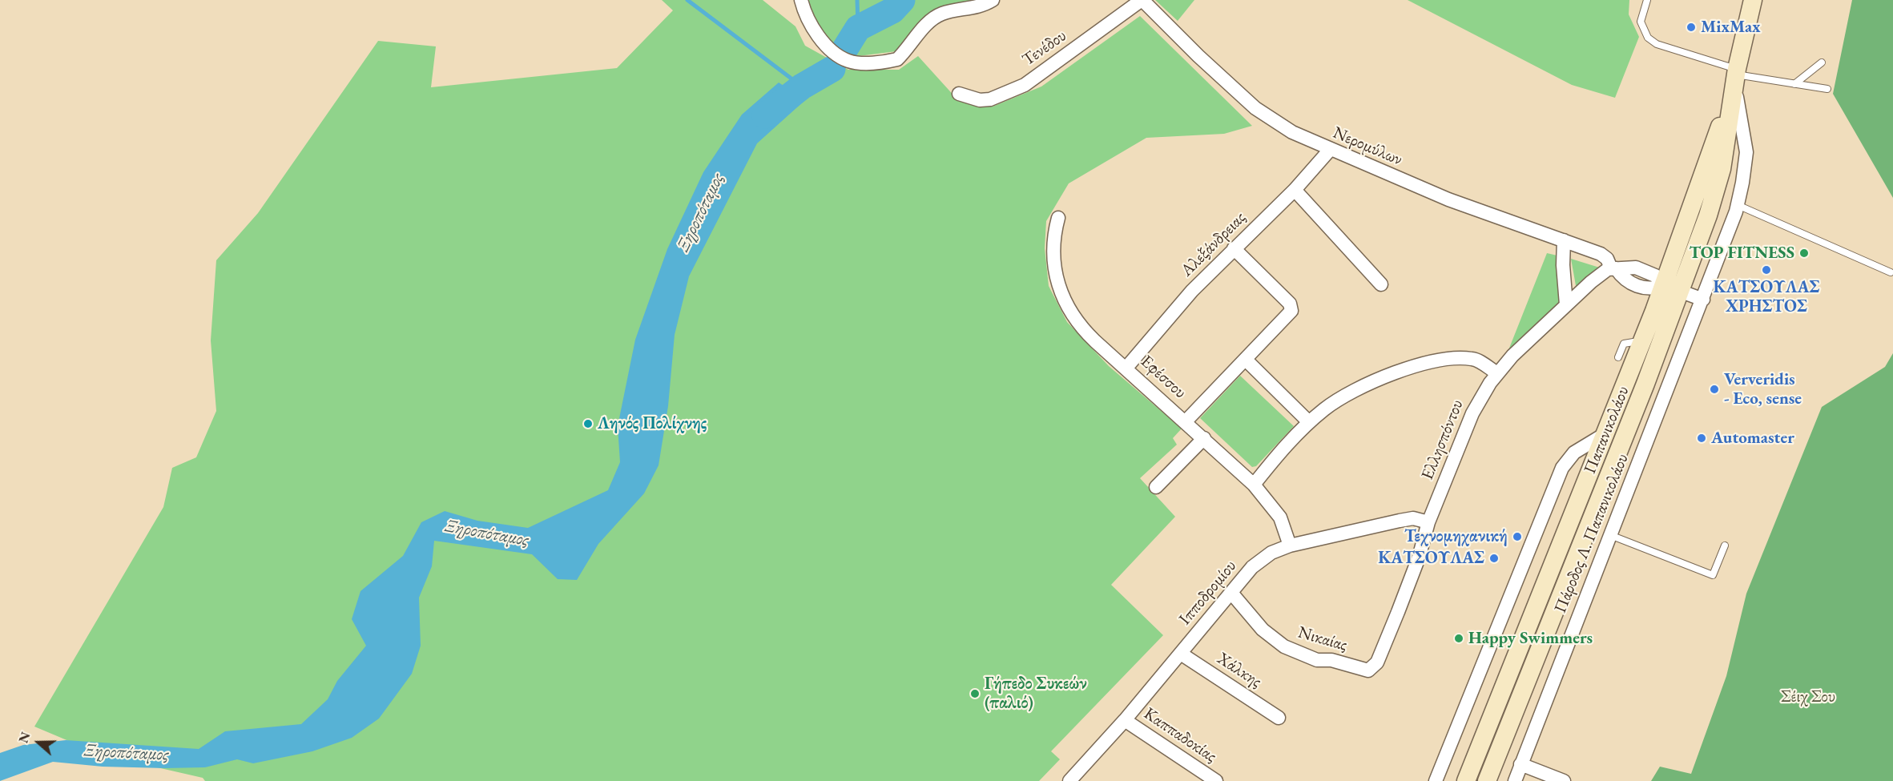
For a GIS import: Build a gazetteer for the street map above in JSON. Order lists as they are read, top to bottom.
{
  "streets": {
    "main road": ["Παπανικολάου"],
    "street": [
      "Τενέδου",
      "Νερομύλων",
      "Αλεξάνδρειας",
      "Εφέσσου",
      "Ελλησπόντου",
      "Πάροδος Λ. Παπανικολάου",
      "Ιπποδρομίου",
      "Νικαίας",
      "Χάλκης",
      "Καππαδοκίας"
    ]
  },
  "crossings": [
    ["Τενέδου", "Νερομύλων"],
    ["Νερομύλων", "Αλεξάνδρειας"],
    ["Νερομύλων", "Παπανικολάου"],
    ["Νερομύλων", "Ελλησπόντου"],
    ["Νερομύλων", "Πάροδος Λ. Παπανικολάου"],
    ["Αλεξάνδρειας", "Εφέσσου"],
    ["Εφέσσου", "Ιπποδρομίου"],
    ["Παπανικολάου", "Πάροδος Λ. Παπανικολάου"],
    ["Ελλησπόντου", "Ιπποδρομίου"],
    ["Ελλησπόντου", "Νικαίας"],
    ["Ιπποδρομίου", "Νικαίας"],
    ["Ιπποδρομίου", "Χάλκης"],
    ["Ιπποδρομίου", "Καππαδοκίας"]
  ],
  "water": ["Ξηροπόταμος"],
  "parks": ["Σέιχ Σου"],
  "places": [
    "MixMax",
    "TOP FITNESS",
    "ΚΑΤΣΟΥΛΑΣ ΧΡΗΣΤΟΣ",
    "Ververidis - Eco, sense",
    "Ληνός Πολίχνης",
    "Automaster",
    "Τεχνομηχανική",
    "ΚΑΤΣΟΥΛΑΣ",
    "Happy Swimmers",
    "Γήπεδο Συκεών (παλιό)"
  ],
  "north": "left"
}
